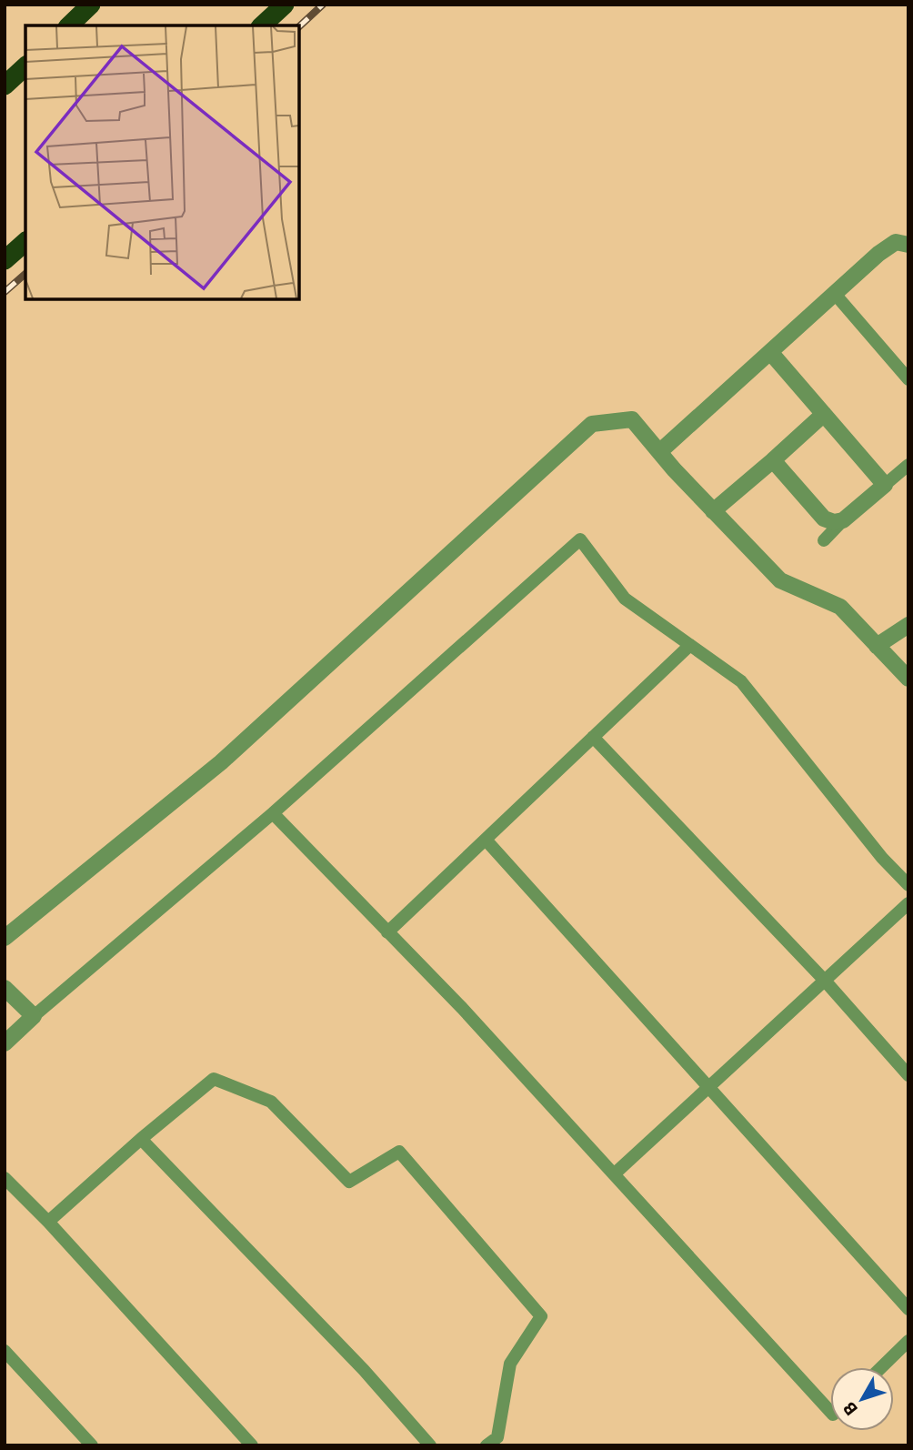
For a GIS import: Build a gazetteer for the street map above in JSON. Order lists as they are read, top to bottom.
{
  "north": "bottom left"
}
